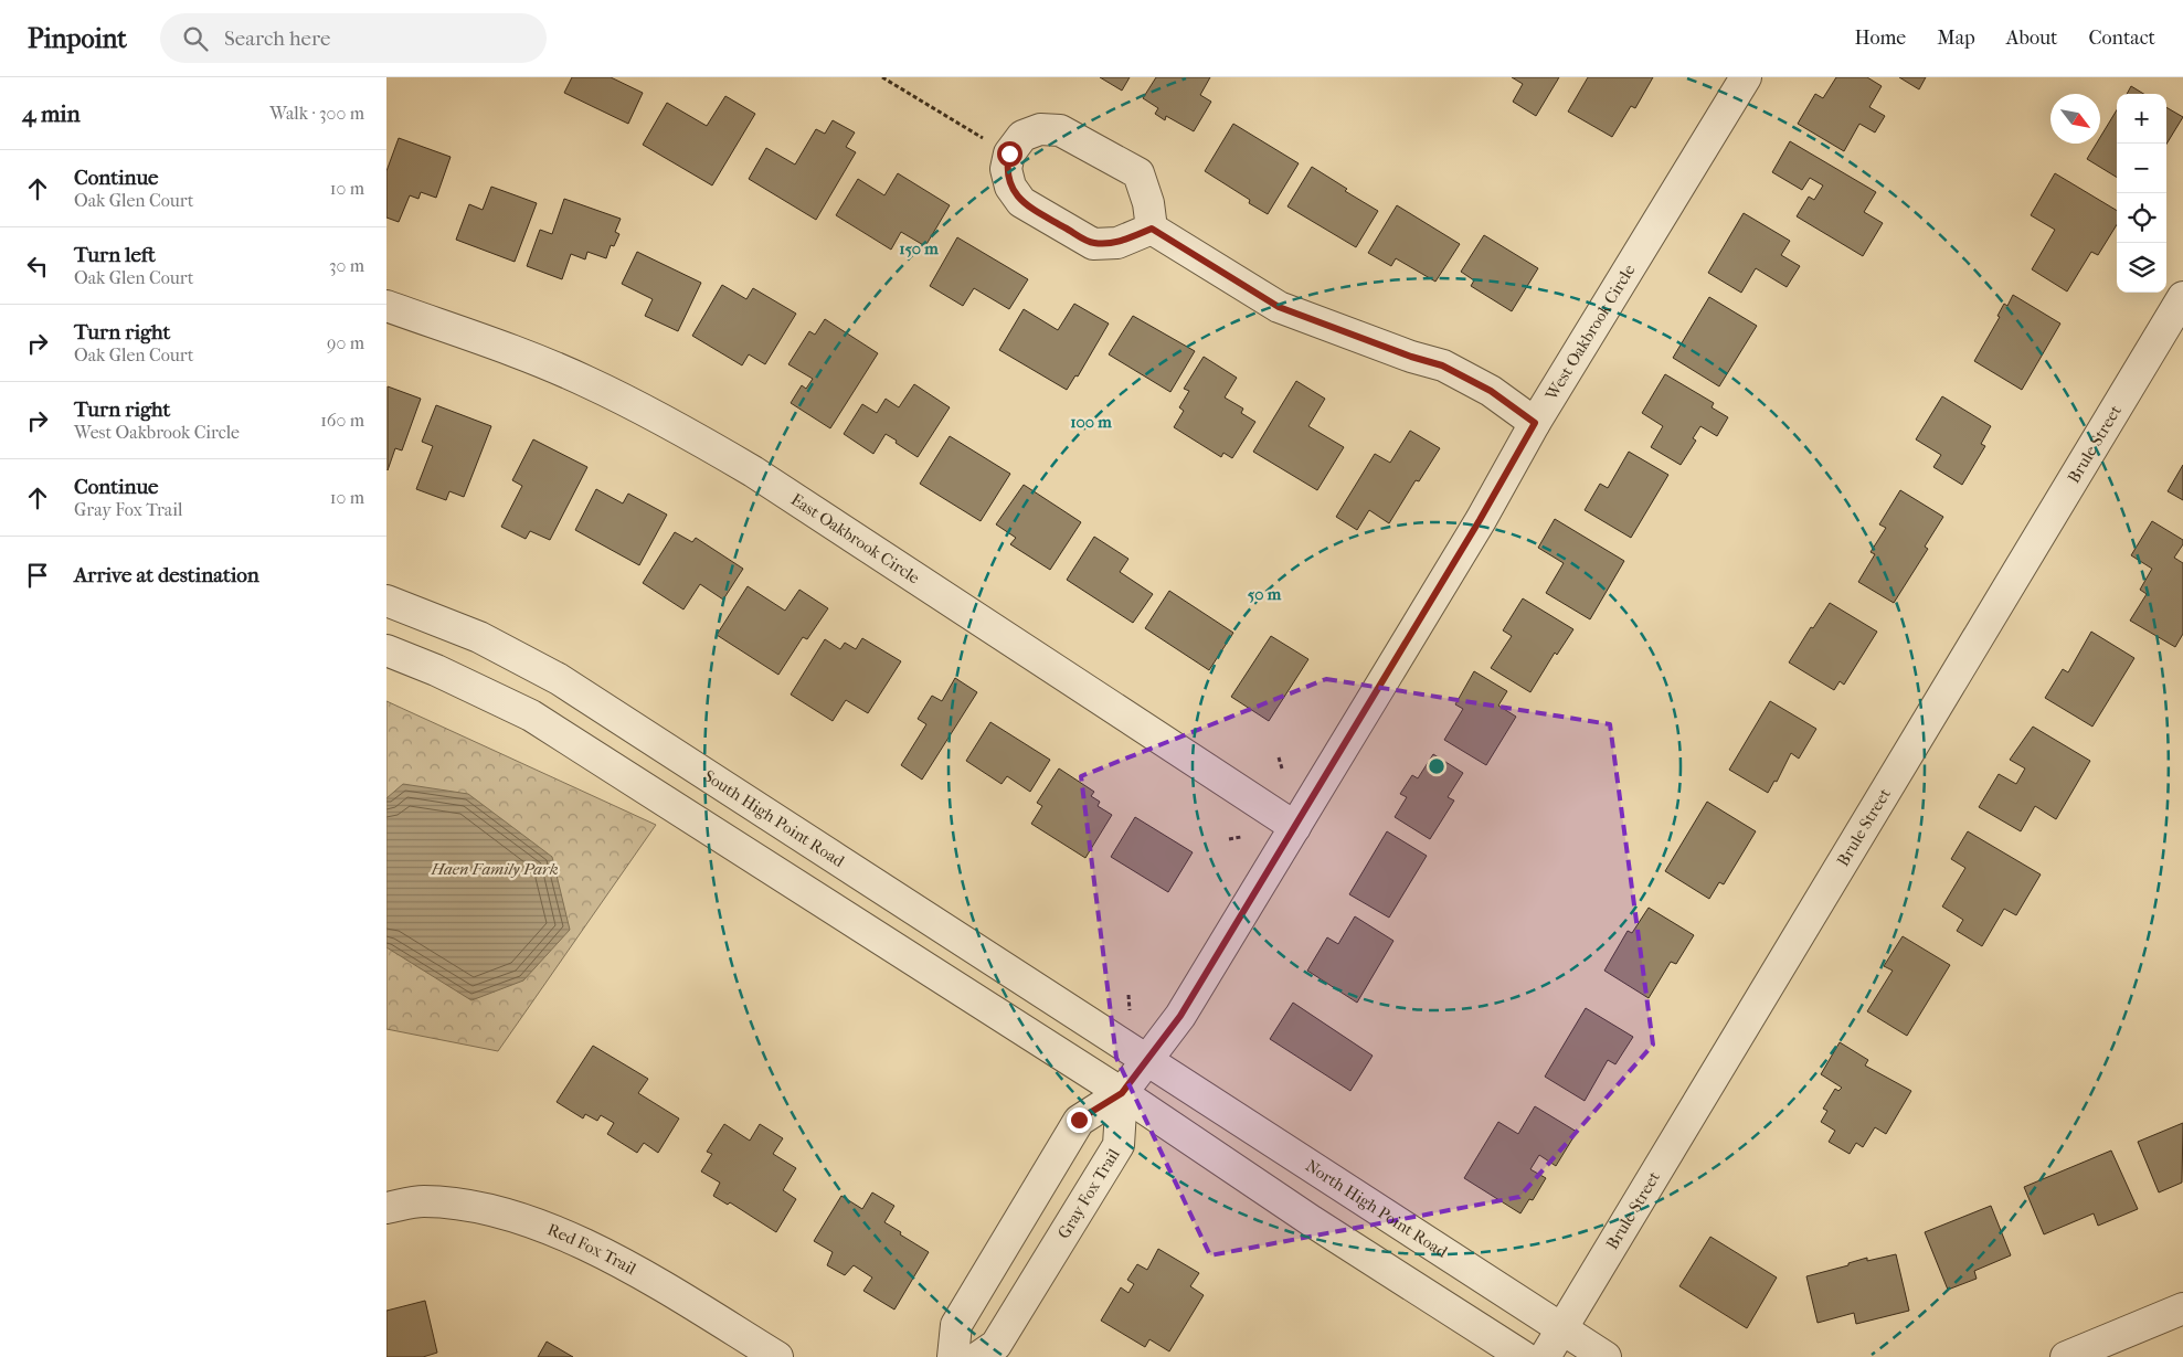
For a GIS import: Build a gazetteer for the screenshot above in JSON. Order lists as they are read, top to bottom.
{
  "streets": {
    "street": [
      "West Oakbrook Circle",
      "Brule Street",
      "East Oakbrook Circle",
      "South High Point Road",
      "Gray Fox Trail",
      "North High Point Road",
      "Red Fox Trail"
    ]
  },
  "crossings": [
    ["West Oakbrook Circle", "East Oakbrook Circle"],
    ["West Oakbrook Circle", "South High Point Road"],
    ["West Oakbrook Circle", "Gray Fox Trail"],
    ["West Oakbrook Circle", "North High Point Road"],
    ["Brule Street", "North High Point Road"],
    ["South High Point Road", "North High Point Road"]
  ],
  "parks": ["Haen Family Park"],
  "north": "bottom right",
  "page": {
    "header": "Pinpoint",
    "search": "Search here",
    "nav": [
      "Home",
      "Map",
      "About",
      "Contact"
    ],
    "heading": ["4 min", "Walk · 300 m"],
    "map_buttons": ["+", "−"],
    "list": [
      ["Continue", "Oak Glen Court", "10 m"],
      ["Turn left", "Oak Glen Court", "30 m"],
      ["Turn right", "Oak Glen Court", "90 m"],
      ["Turn right", "West Oakbrook Circle", "160 m"],
      ["Continue", "Gray Fox Trail", "10 m"],
      "Arrive at destination"
    ]
  },
  "rings": ["150 m", "100 m", "50 m"]
}
